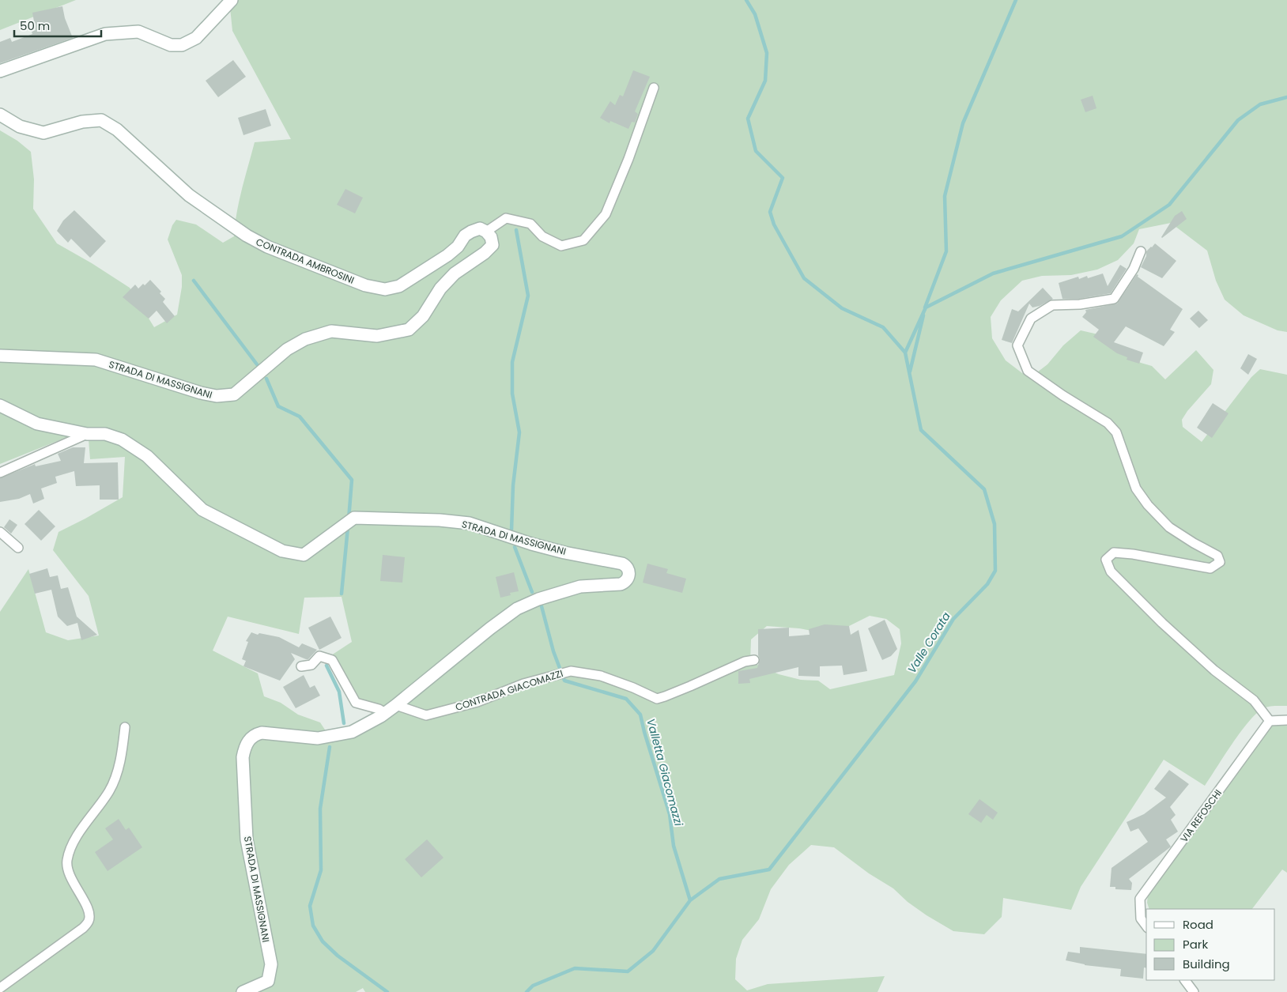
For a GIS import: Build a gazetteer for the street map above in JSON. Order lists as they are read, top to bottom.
{
  "streets": {
    "street": [
      "CONTRADA AMBROSINI",
      "STRADA DI MASSIGNANI",
      "CONTRADA GIACOMAZZI",
      "VIA REFOSCHI"
    ]
  },
  "crossings": [
    ["CONTRADA AMBROSINI", "STRADA DI MASSIGNANI"],
    ["STRADA DI MASSIGNANI", "CONTRADA GIACOMAZZI"]
  ],
  "water": ["Valle Corata", "Valletta Giacomazzi"],
  "legend": ["Road", "Park", "Building"],
  "scale_bar": "50 m"
}
